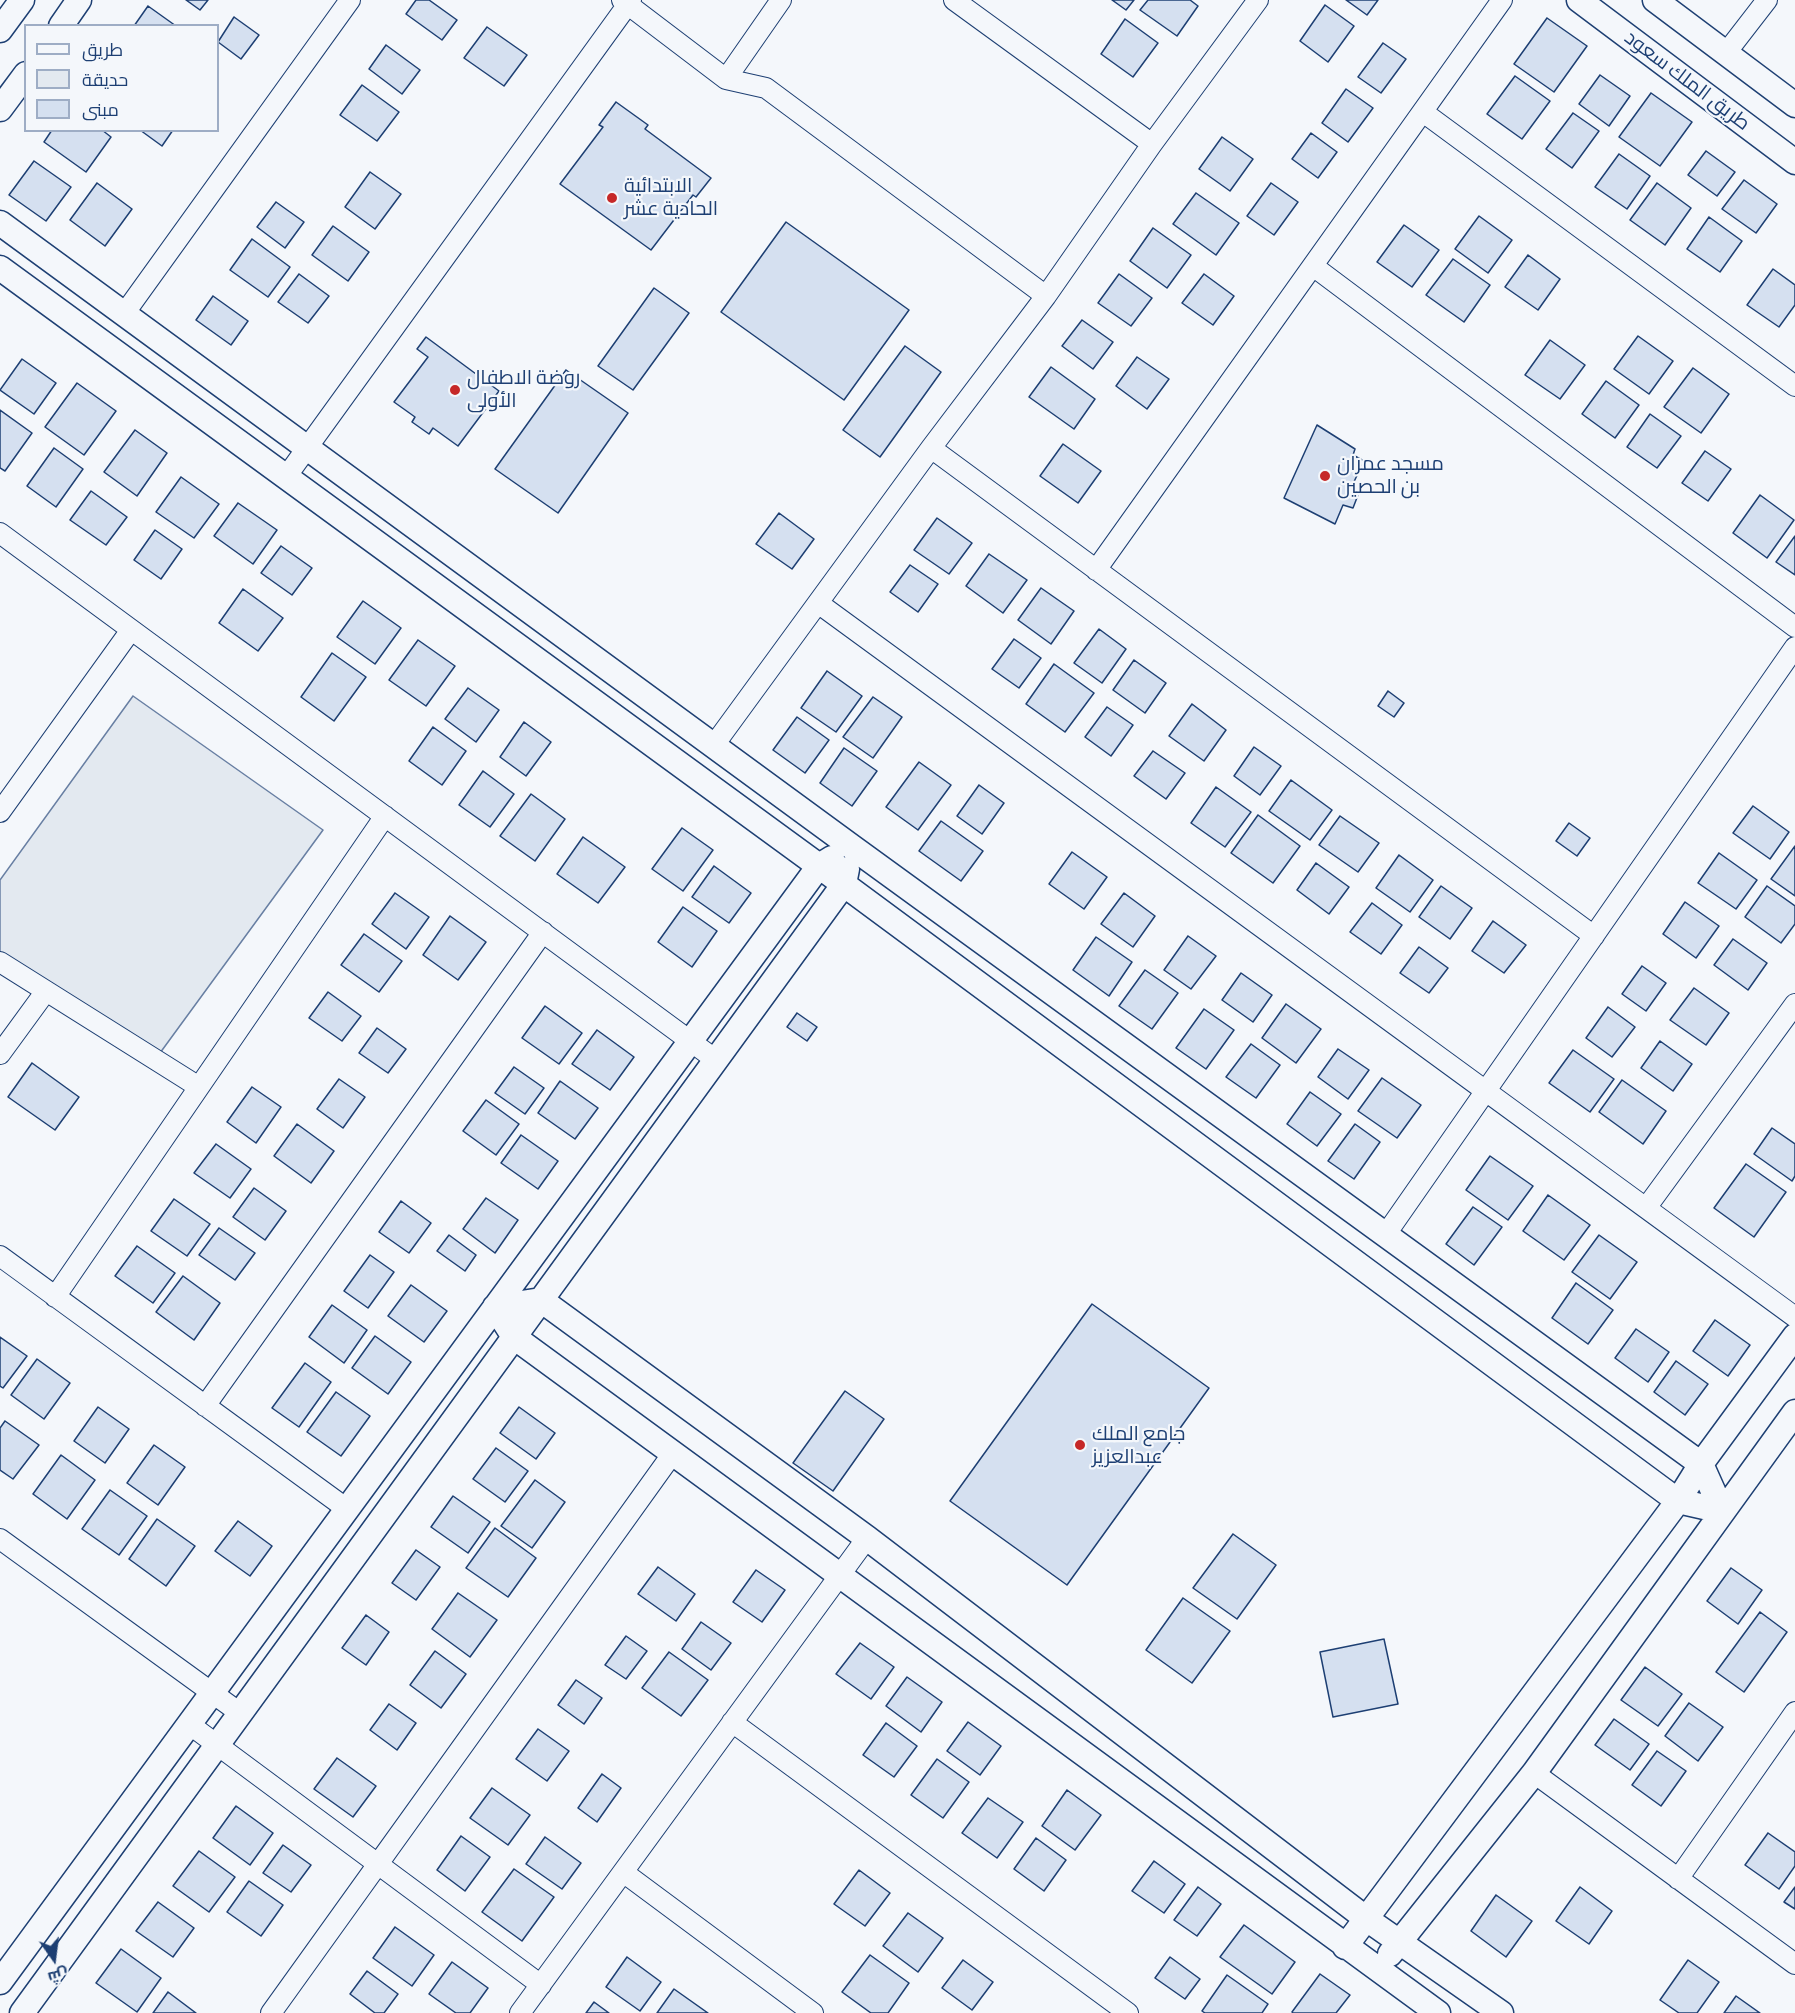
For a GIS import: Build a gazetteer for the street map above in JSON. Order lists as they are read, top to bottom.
{
  "streets": {
    "street": ["طريق الملك سعود"]
  },
  "places": [
    "الابتدائية الحادية عشر",
    "روضة الاطفال الأولى",
    "مسجد عمران بن الحصين",
    "جامع الملك عبدالعزيز"
  ],
  "legend": ["طريق", "حديقة", "مبنى"],
  "north": "bottom"
}
